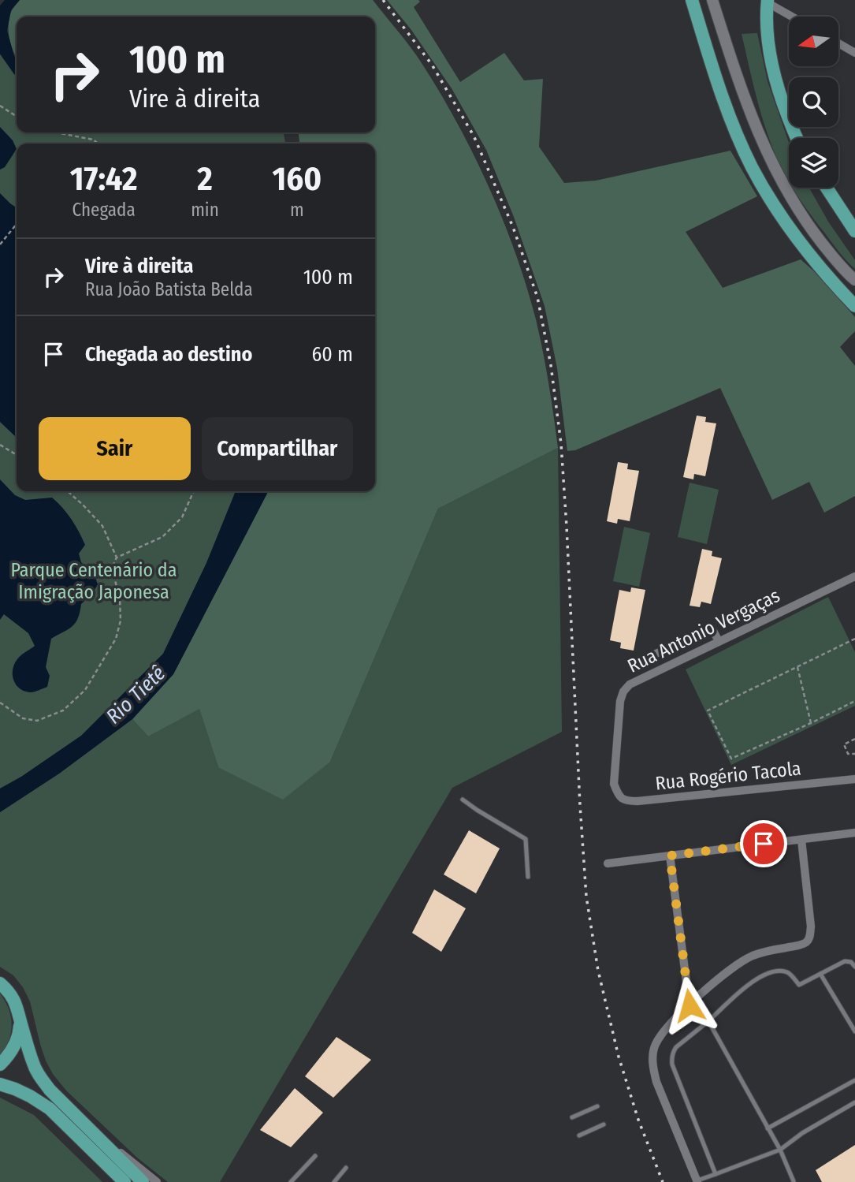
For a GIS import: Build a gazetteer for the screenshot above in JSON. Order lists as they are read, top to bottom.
{
  "streets": {
    "street": ["Rua Antonio Vergaças", "Rua Rogério Tacola"]
  },
  "crossings": [
    ["Rua Antonio Vergaças", "Rua Rogério Tacola"]
  ],
  "water": ["Rio Tietê"],
  "parks": ["Parque Centenário da Imigração Japonesa"],
  "north": "left",
  "page": {
    "turn": ["100 m", "Vire à direita"],
    "eta": [
      "17:42",
      "Chegada",
      "2",
      "min",
      "160",
      "m"
    ],
    "list": [
      {
        "name": "Vire à direita",
        "note": "Rua João Batista Belda",
        "value": "100 m"
      },
      {
        "name": "Chegada ao destino",
        "value": "60 m"
      }
    ],
    "buttons": ["Sair", "Compartilhar"]
  }
}
